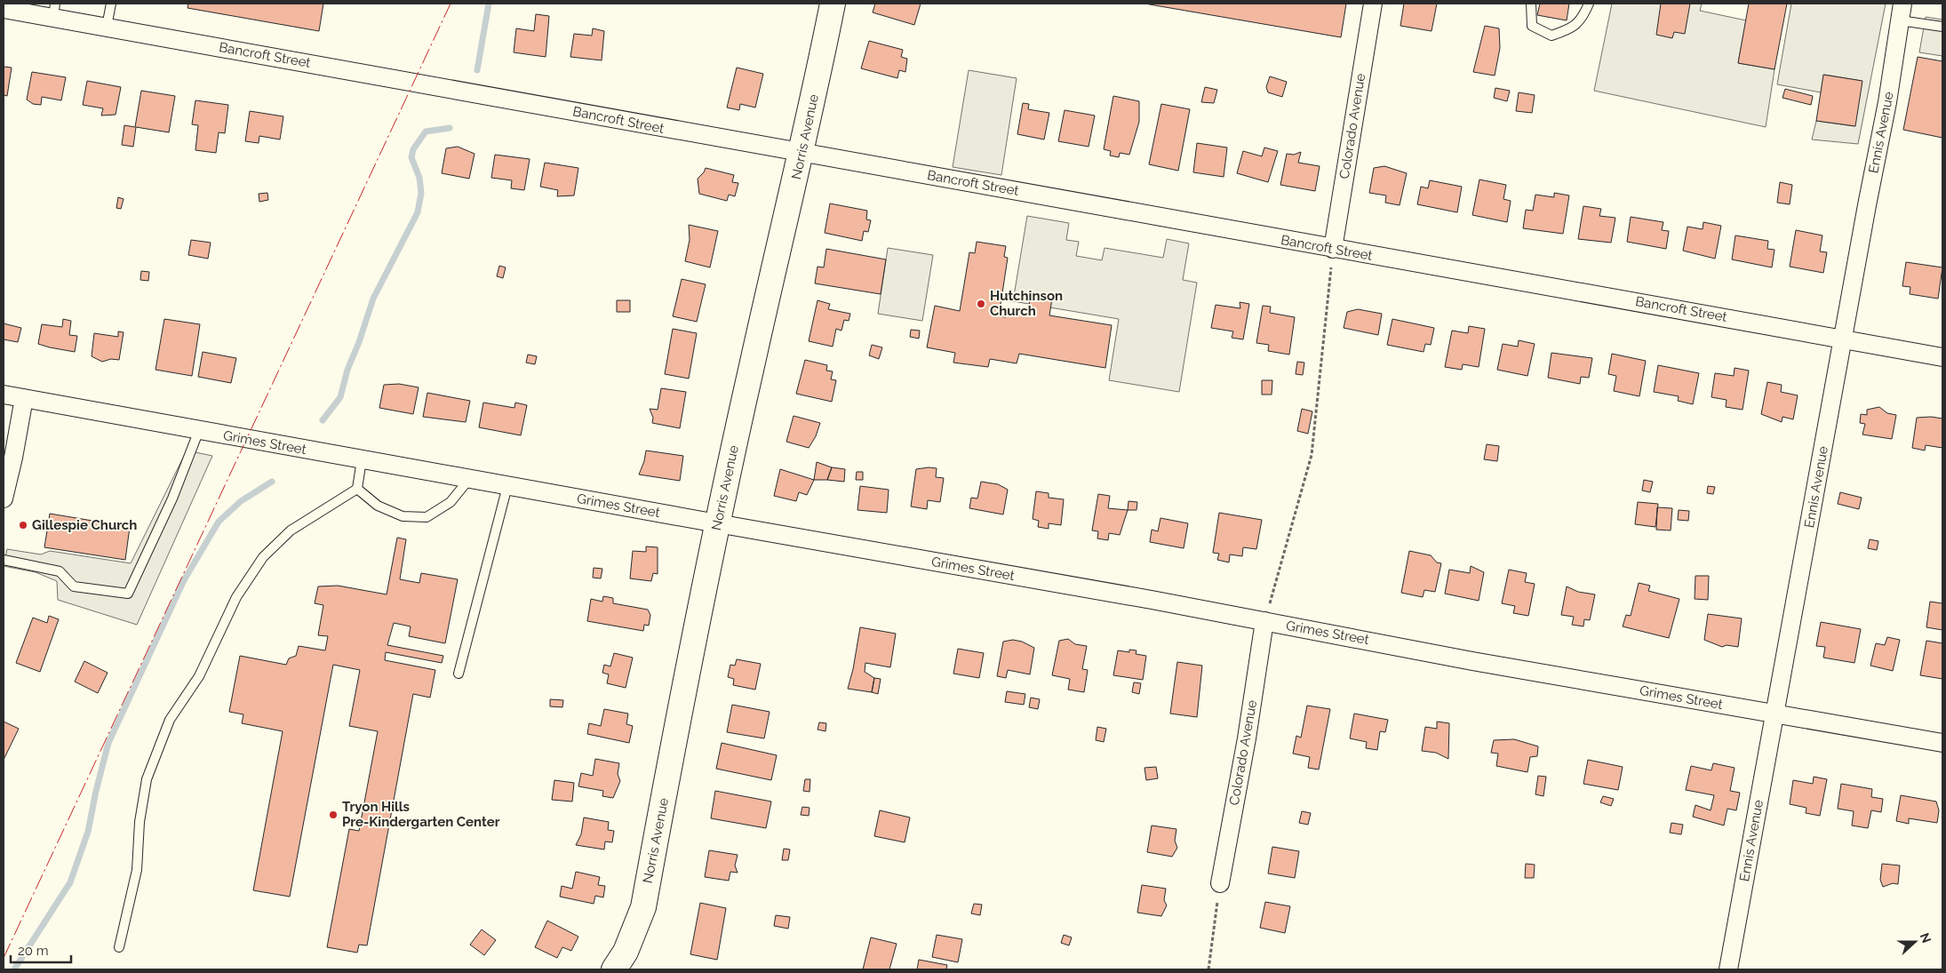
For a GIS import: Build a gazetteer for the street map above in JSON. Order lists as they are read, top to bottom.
{
  "streets": {
    "street": [
      "Bancroft Street",
      "Colorado Avenue",
      "Ennis Avenue",
      "Norris Avenue",
      "Grimes Street"
    ]
  },
  "crossings": [
    ["Bancroft Street", "Colorado Avenue"],
    ["Bancroft Street", "Ennis Avenue"],
    ["Bancroft Street", "Norris Avenue"],
    ["Colorado Avenue", "Grimes Street"],
    ["Ennis Avenue", "Grimes Street"],
    ["Norris Avenue", "Grimes Street"]
  ],
  "places": ["Hutchinson Church", "Gillespie Church", "Tryon Hills Pre-Kindergarten Center"],
  "scale_bar": "20 m",
  "north": "right"
}
